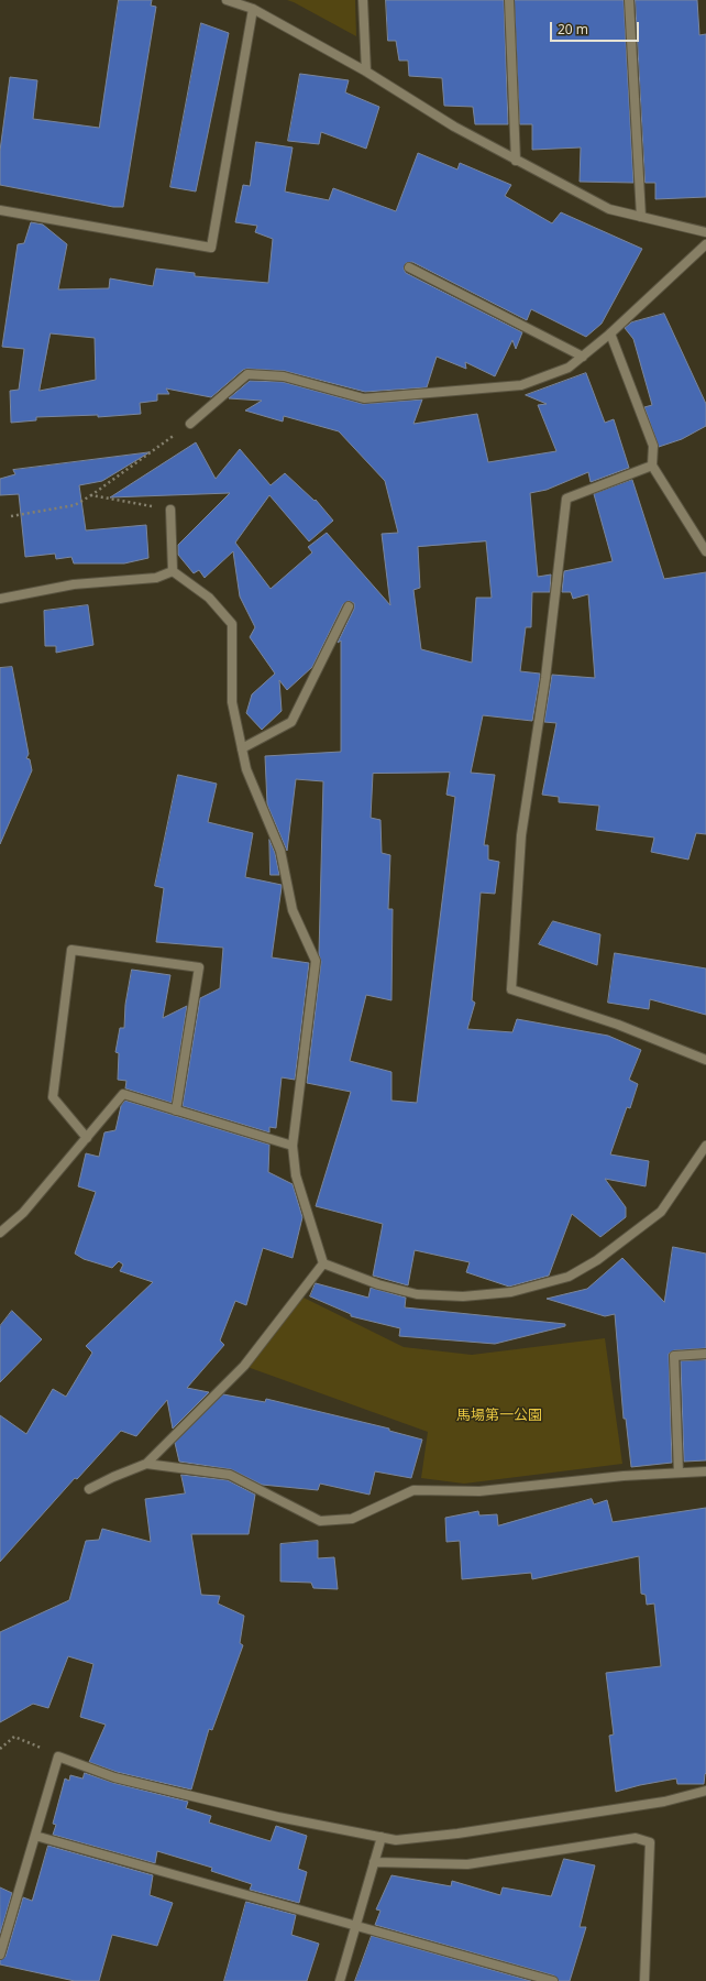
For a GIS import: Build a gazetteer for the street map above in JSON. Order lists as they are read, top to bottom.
{
  "parks": ["馬場第一公園"],
  "scale_bar": "20 m"
}
